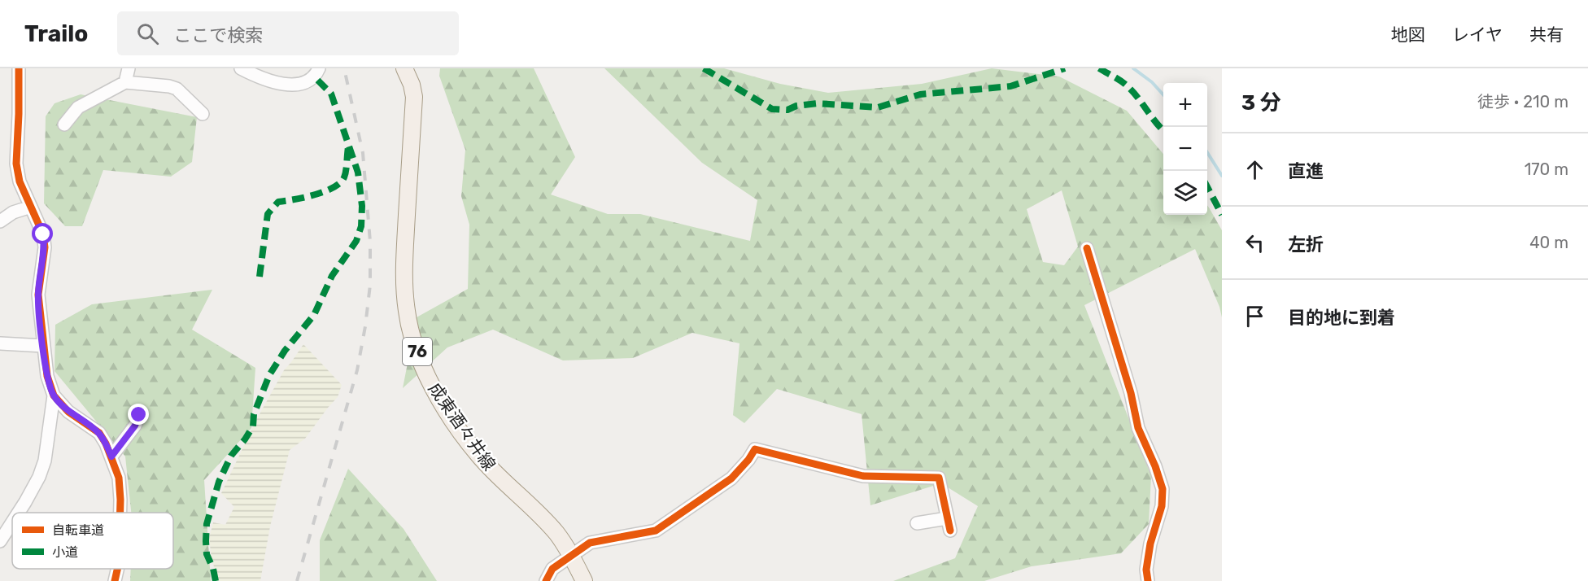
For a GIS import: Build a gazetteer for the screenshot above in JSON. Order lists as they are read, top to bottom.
{
  "streets": {
    "main road": ["76", "成東酒々井線"]
  },
  "legend": ["自転車道", "小道"],
  "page": {
    "header": "Trailo",
    "search": "ここで検索",
    "nav": ["地図", "レイヤ", "共有"],
    "heading": ["3 分", "徒歩 · 210 m"],
    "map_buttons": ["+", "−"],
    "list": [
      ["直進", "170 m"],
      ["左折", "40 m"],
      "目的地に到着"
    ]
  }
}
